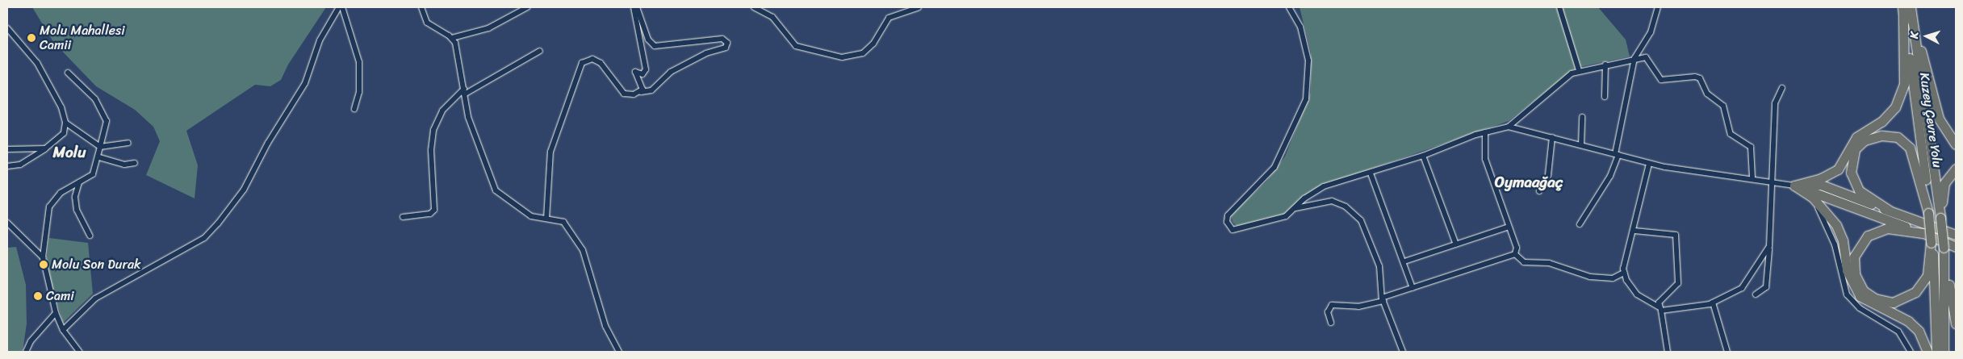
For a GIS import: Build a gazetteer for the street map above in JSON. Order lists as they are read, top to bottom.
{
  "streets": {
    "highway": ["Kuzey Çevre Yolu"]
  },
  "districts": ["Molu", "Oymaağaç"],
  "places": ["Molu Mahallesi Camii", "Molu Son Durak", "Cami"],
  "north": "left"
}
